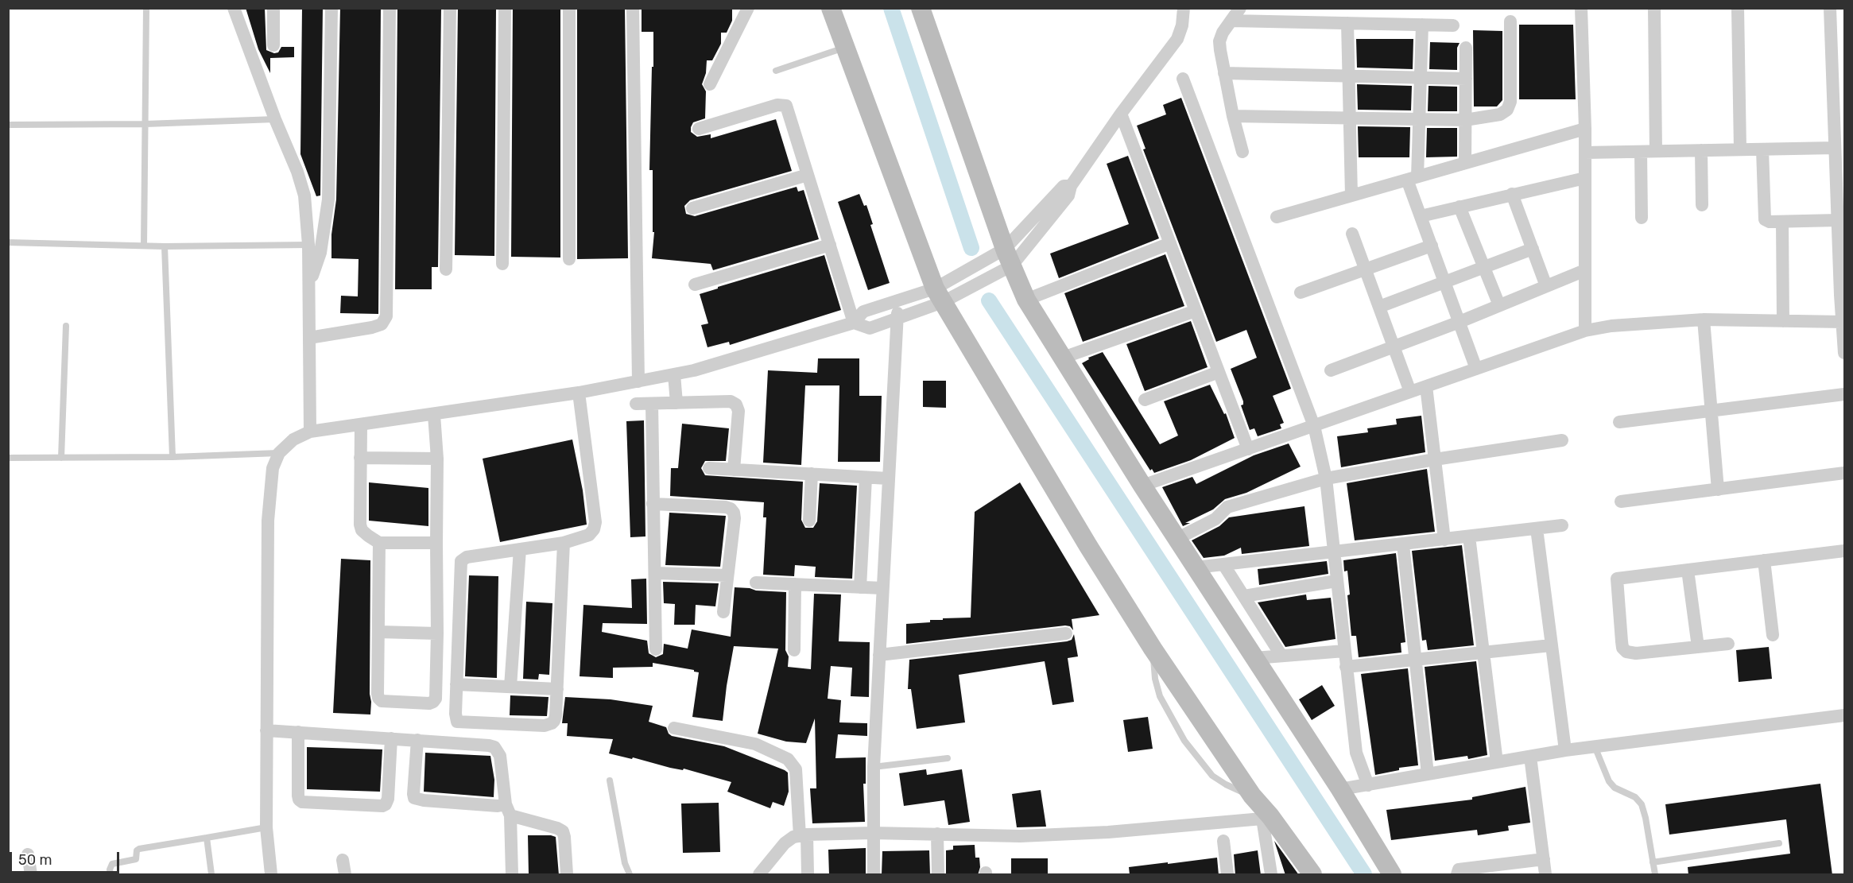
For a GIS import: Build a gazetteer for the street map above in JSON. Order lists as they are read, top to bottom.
{
  "scale_bar": "50 m"
}
